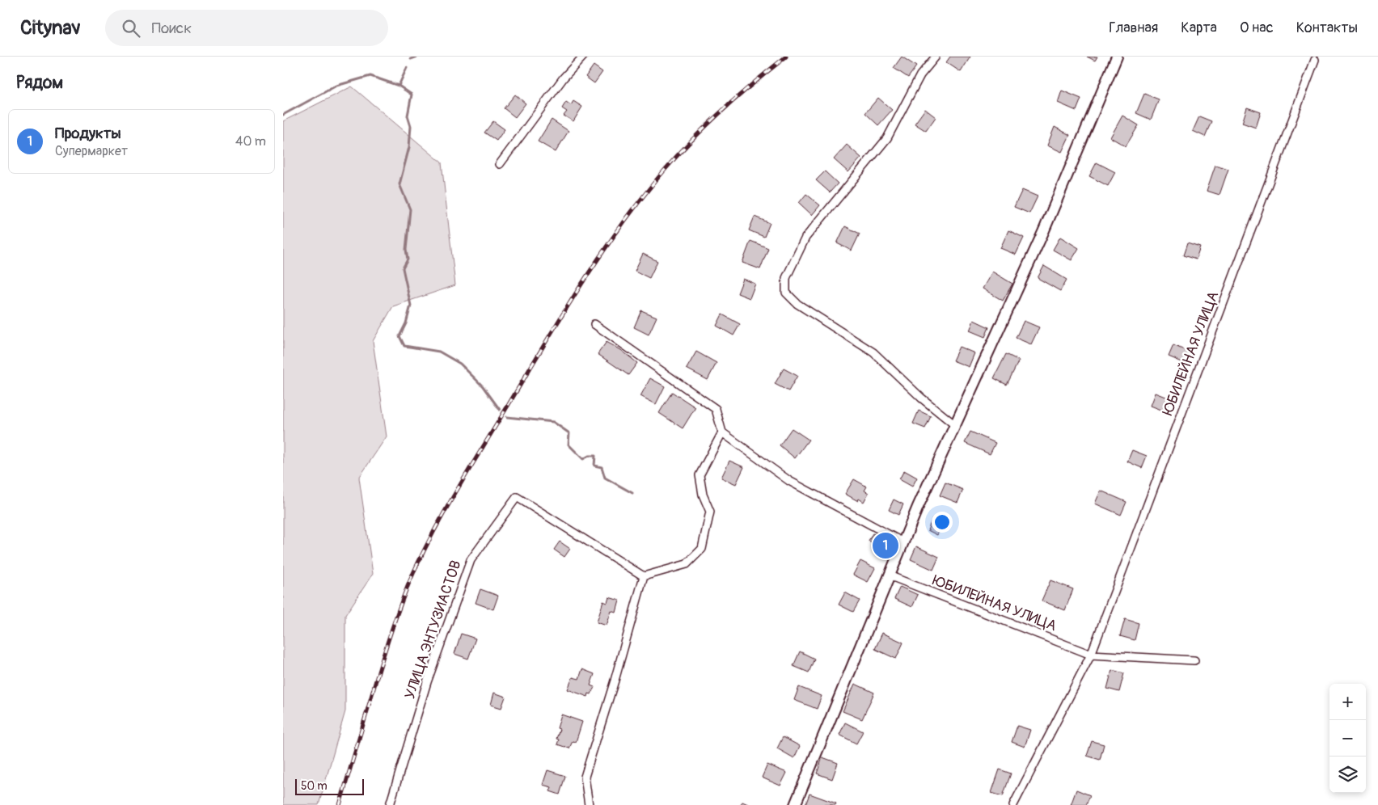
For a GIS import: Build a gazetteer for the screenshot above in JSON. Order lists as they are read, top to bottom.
{
  "streets": {
    "street": ["ЮБИЛЕЙНАЯ УЛИЦА", "УЛИЦА ЭНТУЗИАСТОВ"]
  },
  "scale_bar": "50 m",
  "page": {
    "header": "Citynav",
    "search": "Поиск",
    "nav": [
      "Главная",
      "Карта",
      "О нас",
      "Контакты"
    ],
    "heading": "Рядом",
    "list": [
      {
        "mark": "1",
        "name": "Продукты",
        "note": "Супермаркет",
        "value": "40 m"
      }
    ],
    "pins": "1",
    "map_buttons": ["+", "−"],
    "scale": "50 m"
  }
}
